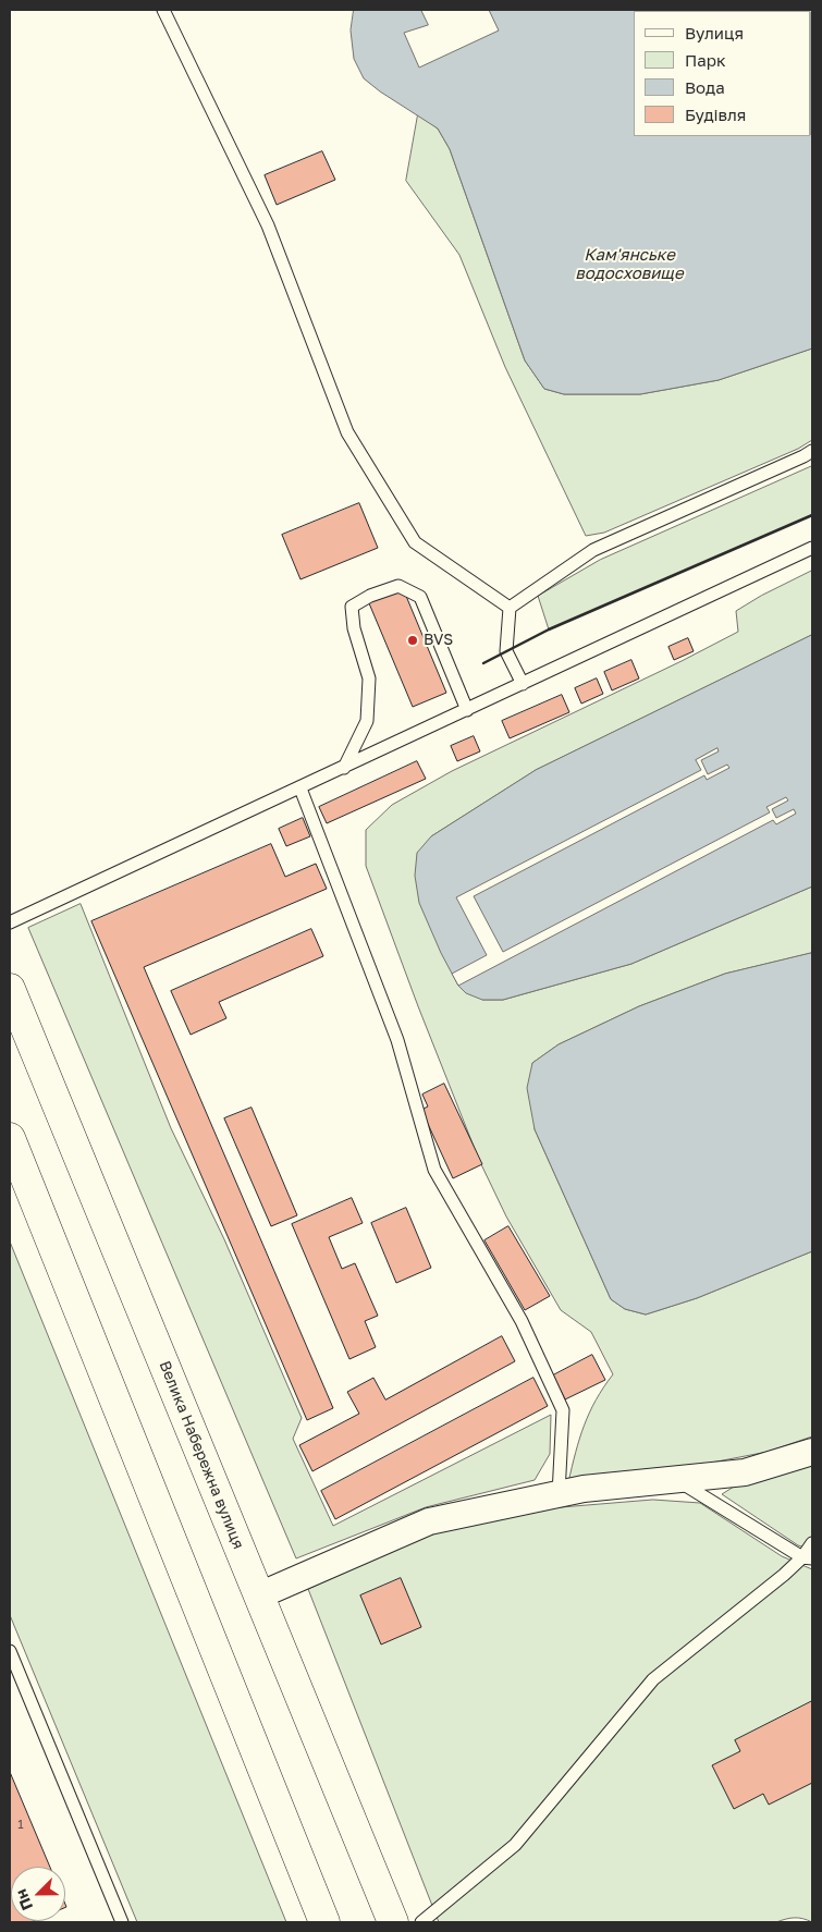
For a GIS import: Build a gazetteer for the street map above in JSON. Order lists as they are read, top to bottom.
{
  "streets": {
    "street": ["Велика Набережна вулиця"]
  },
  "water": ["Кам'янське водосховище"],
  "places": ["BVS"],
  "house_numbers": ["1"],
  "legend": [
    "Вулиця",
    "Парк",
    "Вода",
    "Будівля"
  ],
  "north": "bottom left"
}
